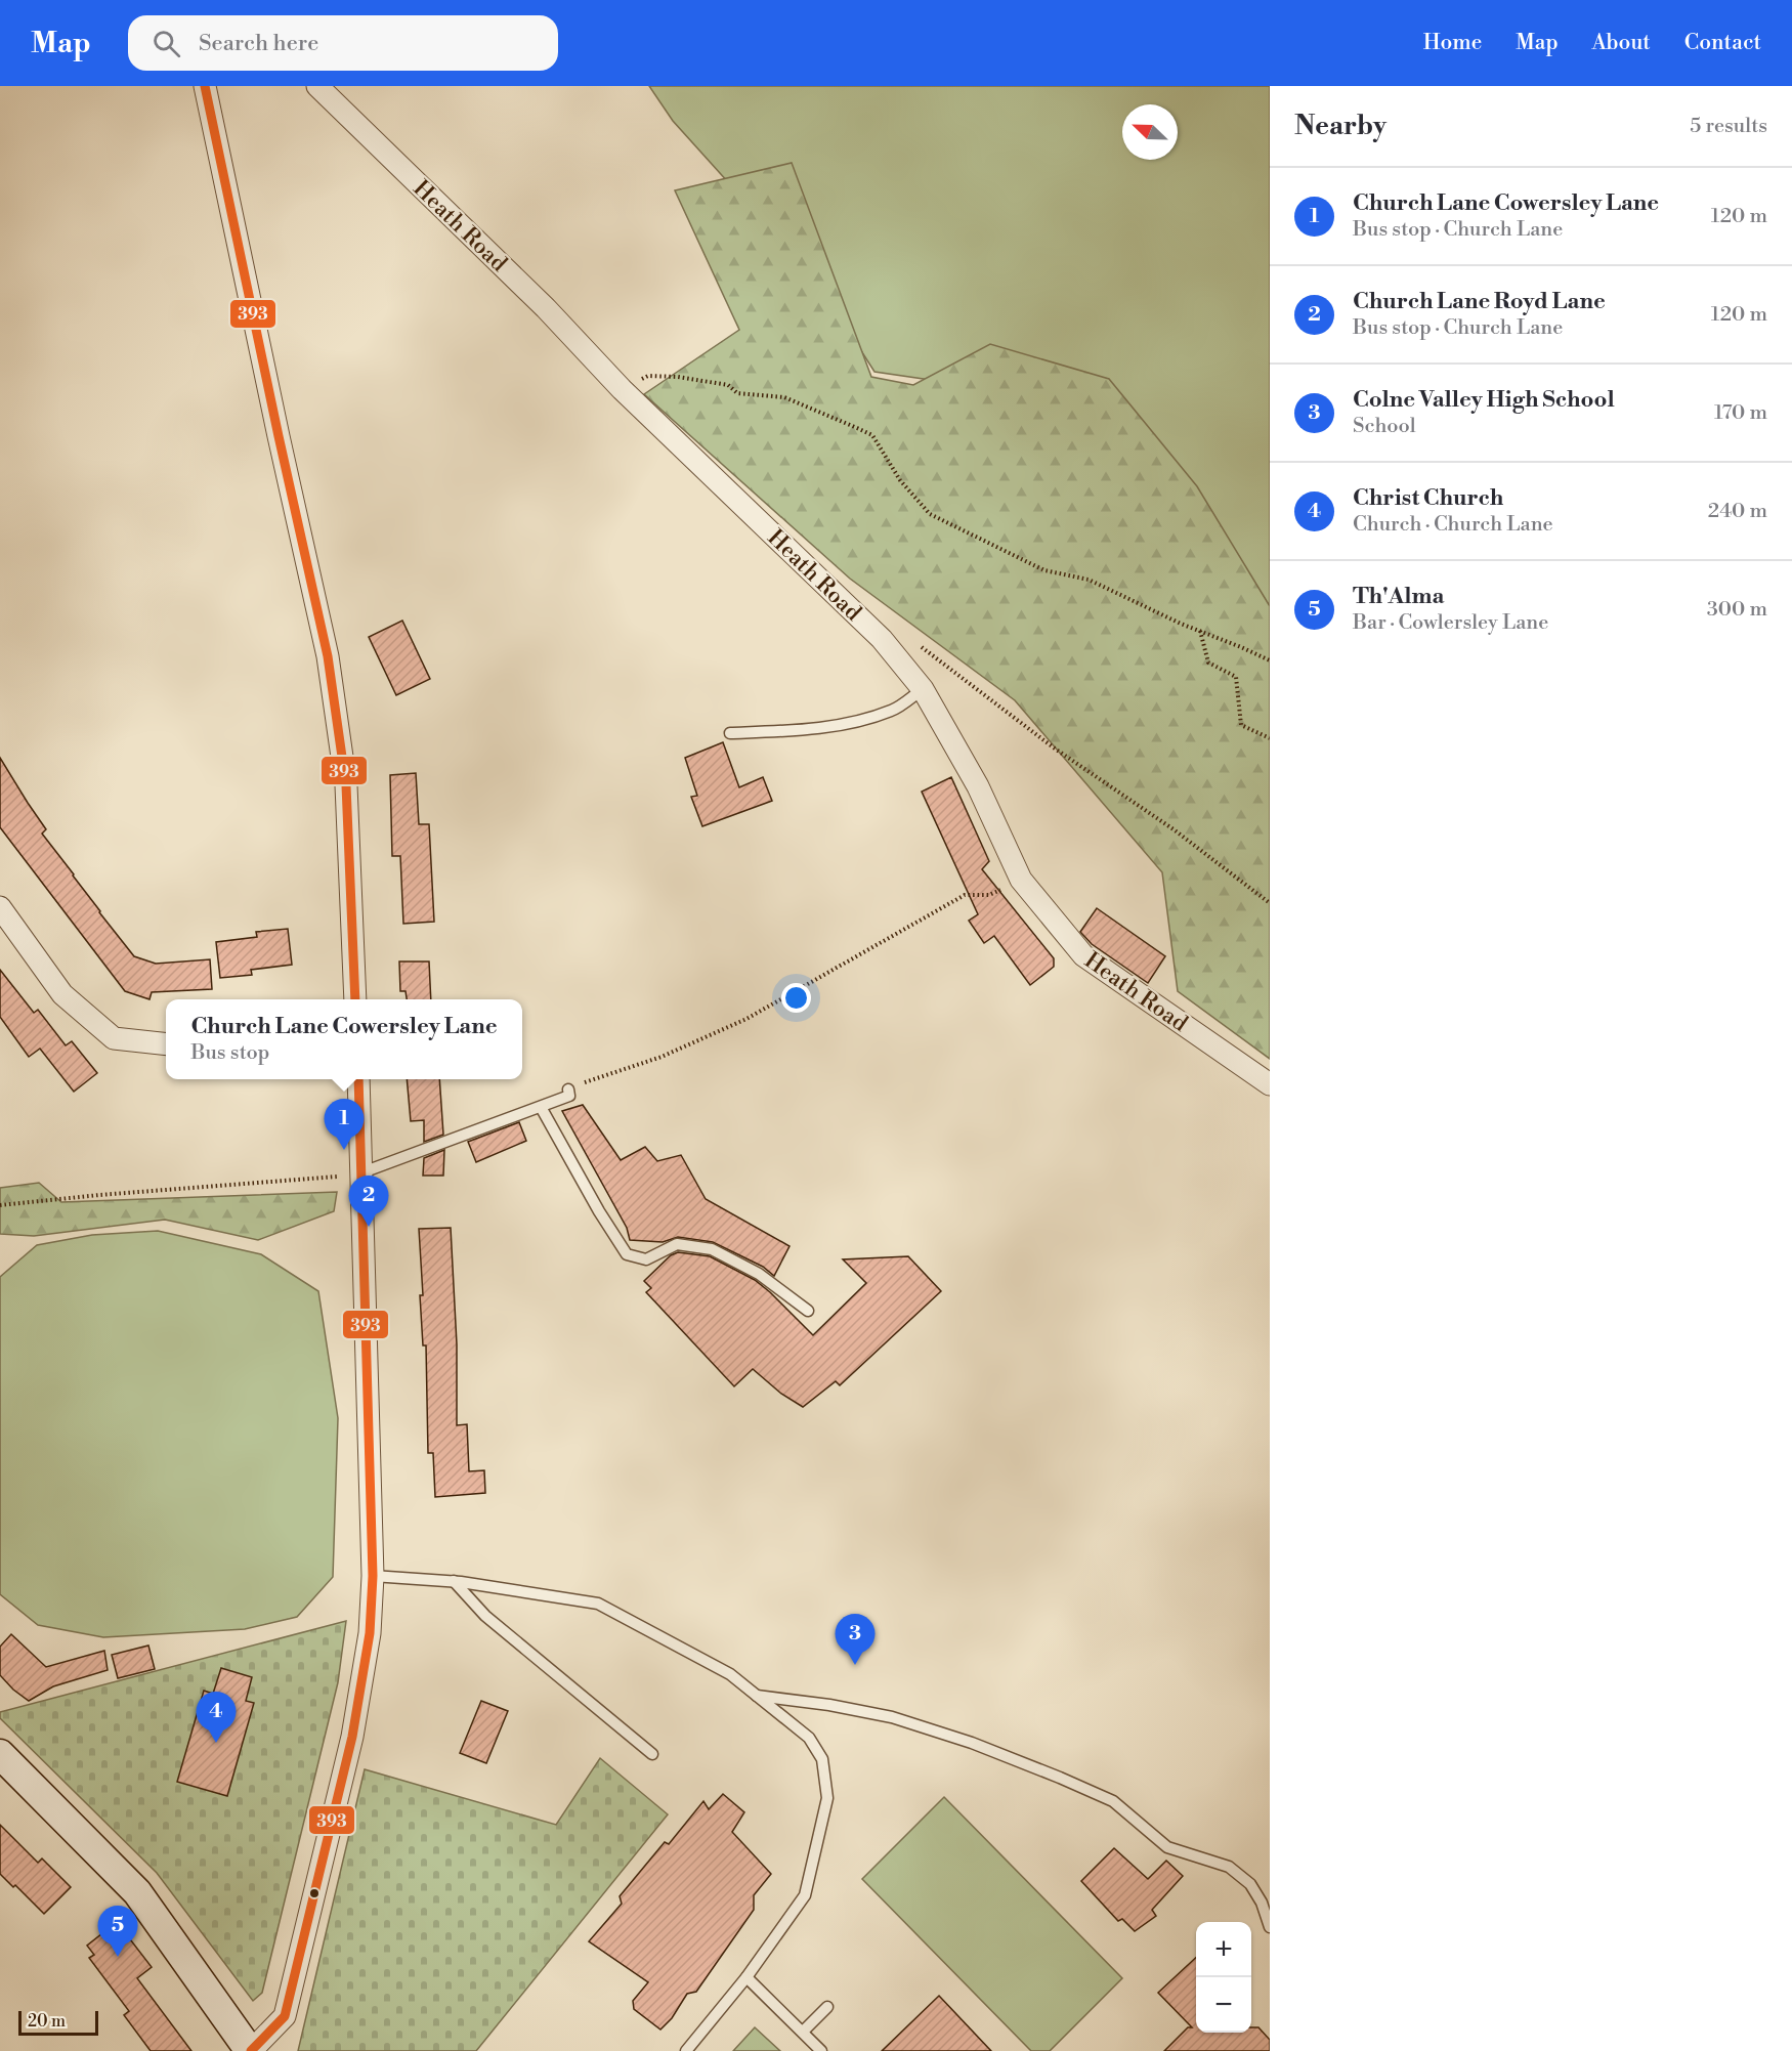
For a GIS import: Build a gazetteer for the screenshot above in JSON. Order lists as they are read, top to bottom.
{
  "streets": {
    "street": ["Heath Road"]
  },
  "lines": ["transit line 393"],
  "scale_bar": "20 m",
  "north": "top left",
  "page": {
    "header": "Map",
    "search": "Search here",
    "nav": [
      "Home",
      "Map",
      "About",
      "Contact"
    ],
    "heading": ["Nearby", "5 results"],
    "list": [
      {
        "mark": "1",
        "name": "Church Lane Cowersley Lane",
        "note": "Bus stop · Church Lane",
        "value": "120 m"
      },
      {
        "mark": "2",
        "name": "Church Lane Royd Lane",
        "note": "Bus stop · Church Lane",
        "value": "120 m"
      },
      {
        "mark": "3",
        "name": "Colne Valley High School",
        "note": "School",
        "value": "170 m"
      },
      {
        "mark": "4",
        "name": "Christ Church",
        "note": "Church · Church Lane",
        "value": "240 m"
      },
      {
        "mark": "5",
        "name": "Th'Alma",
        "note": "Bar · Cowlersley Lane",
        "value": "300 m"
      }
    ],
    "popup": ["Church Lane Cowersley Lane", "Bus stop"],
    "pins": [
      "1",
      "2",
      "3",
      "4",
      "5"
    ],
    "map_buttons": ["+", "−"],
    "scale": "20 m"
  }
}
